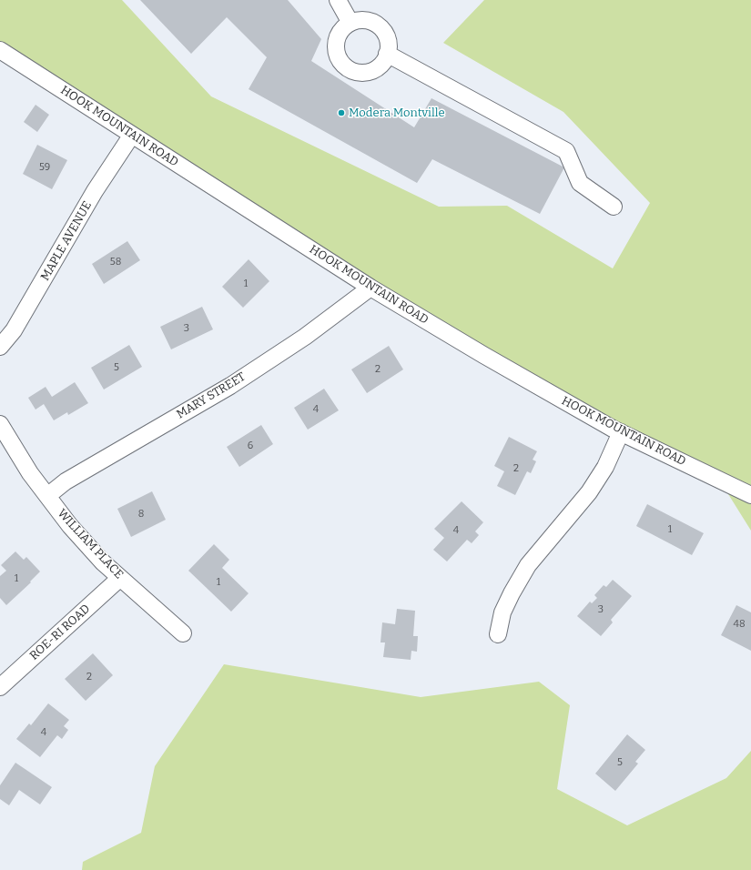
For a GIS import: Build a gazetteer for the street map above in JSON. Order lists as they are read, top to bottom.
{
  "streets": {
    "street": [
      "HOOK MOUNTAIN ROAD",
      "MAPLE AVENUE",
      "MARY STREET",
      "WILLIAM PLACE",
      "ROE-RI ROAD"
    ]
  },
  "crossings": [
    ["HOOK MOUNTAIN ROAD", "MAPLE AVENUE"],
    ["HOOK MOUNTAIN ROAD", "MARY STREET"],
    ["MARY STREET", "WILLIAM PLACE"],
    ["WILLIAM PLACE", "ROE-RI ROAD"]
  ],
  "places": ["Modera Montville"],
  "house_numbers": [
    "59",
    "58",
    "1",
    "3",
    "5",
    "2",
    "4",
    "6",
    "2",
    "8",
    "1",
    "4",
    "1",
    "1",
    "3",
    "48",
    "2",
    "4",
    "5"
  ]
}
